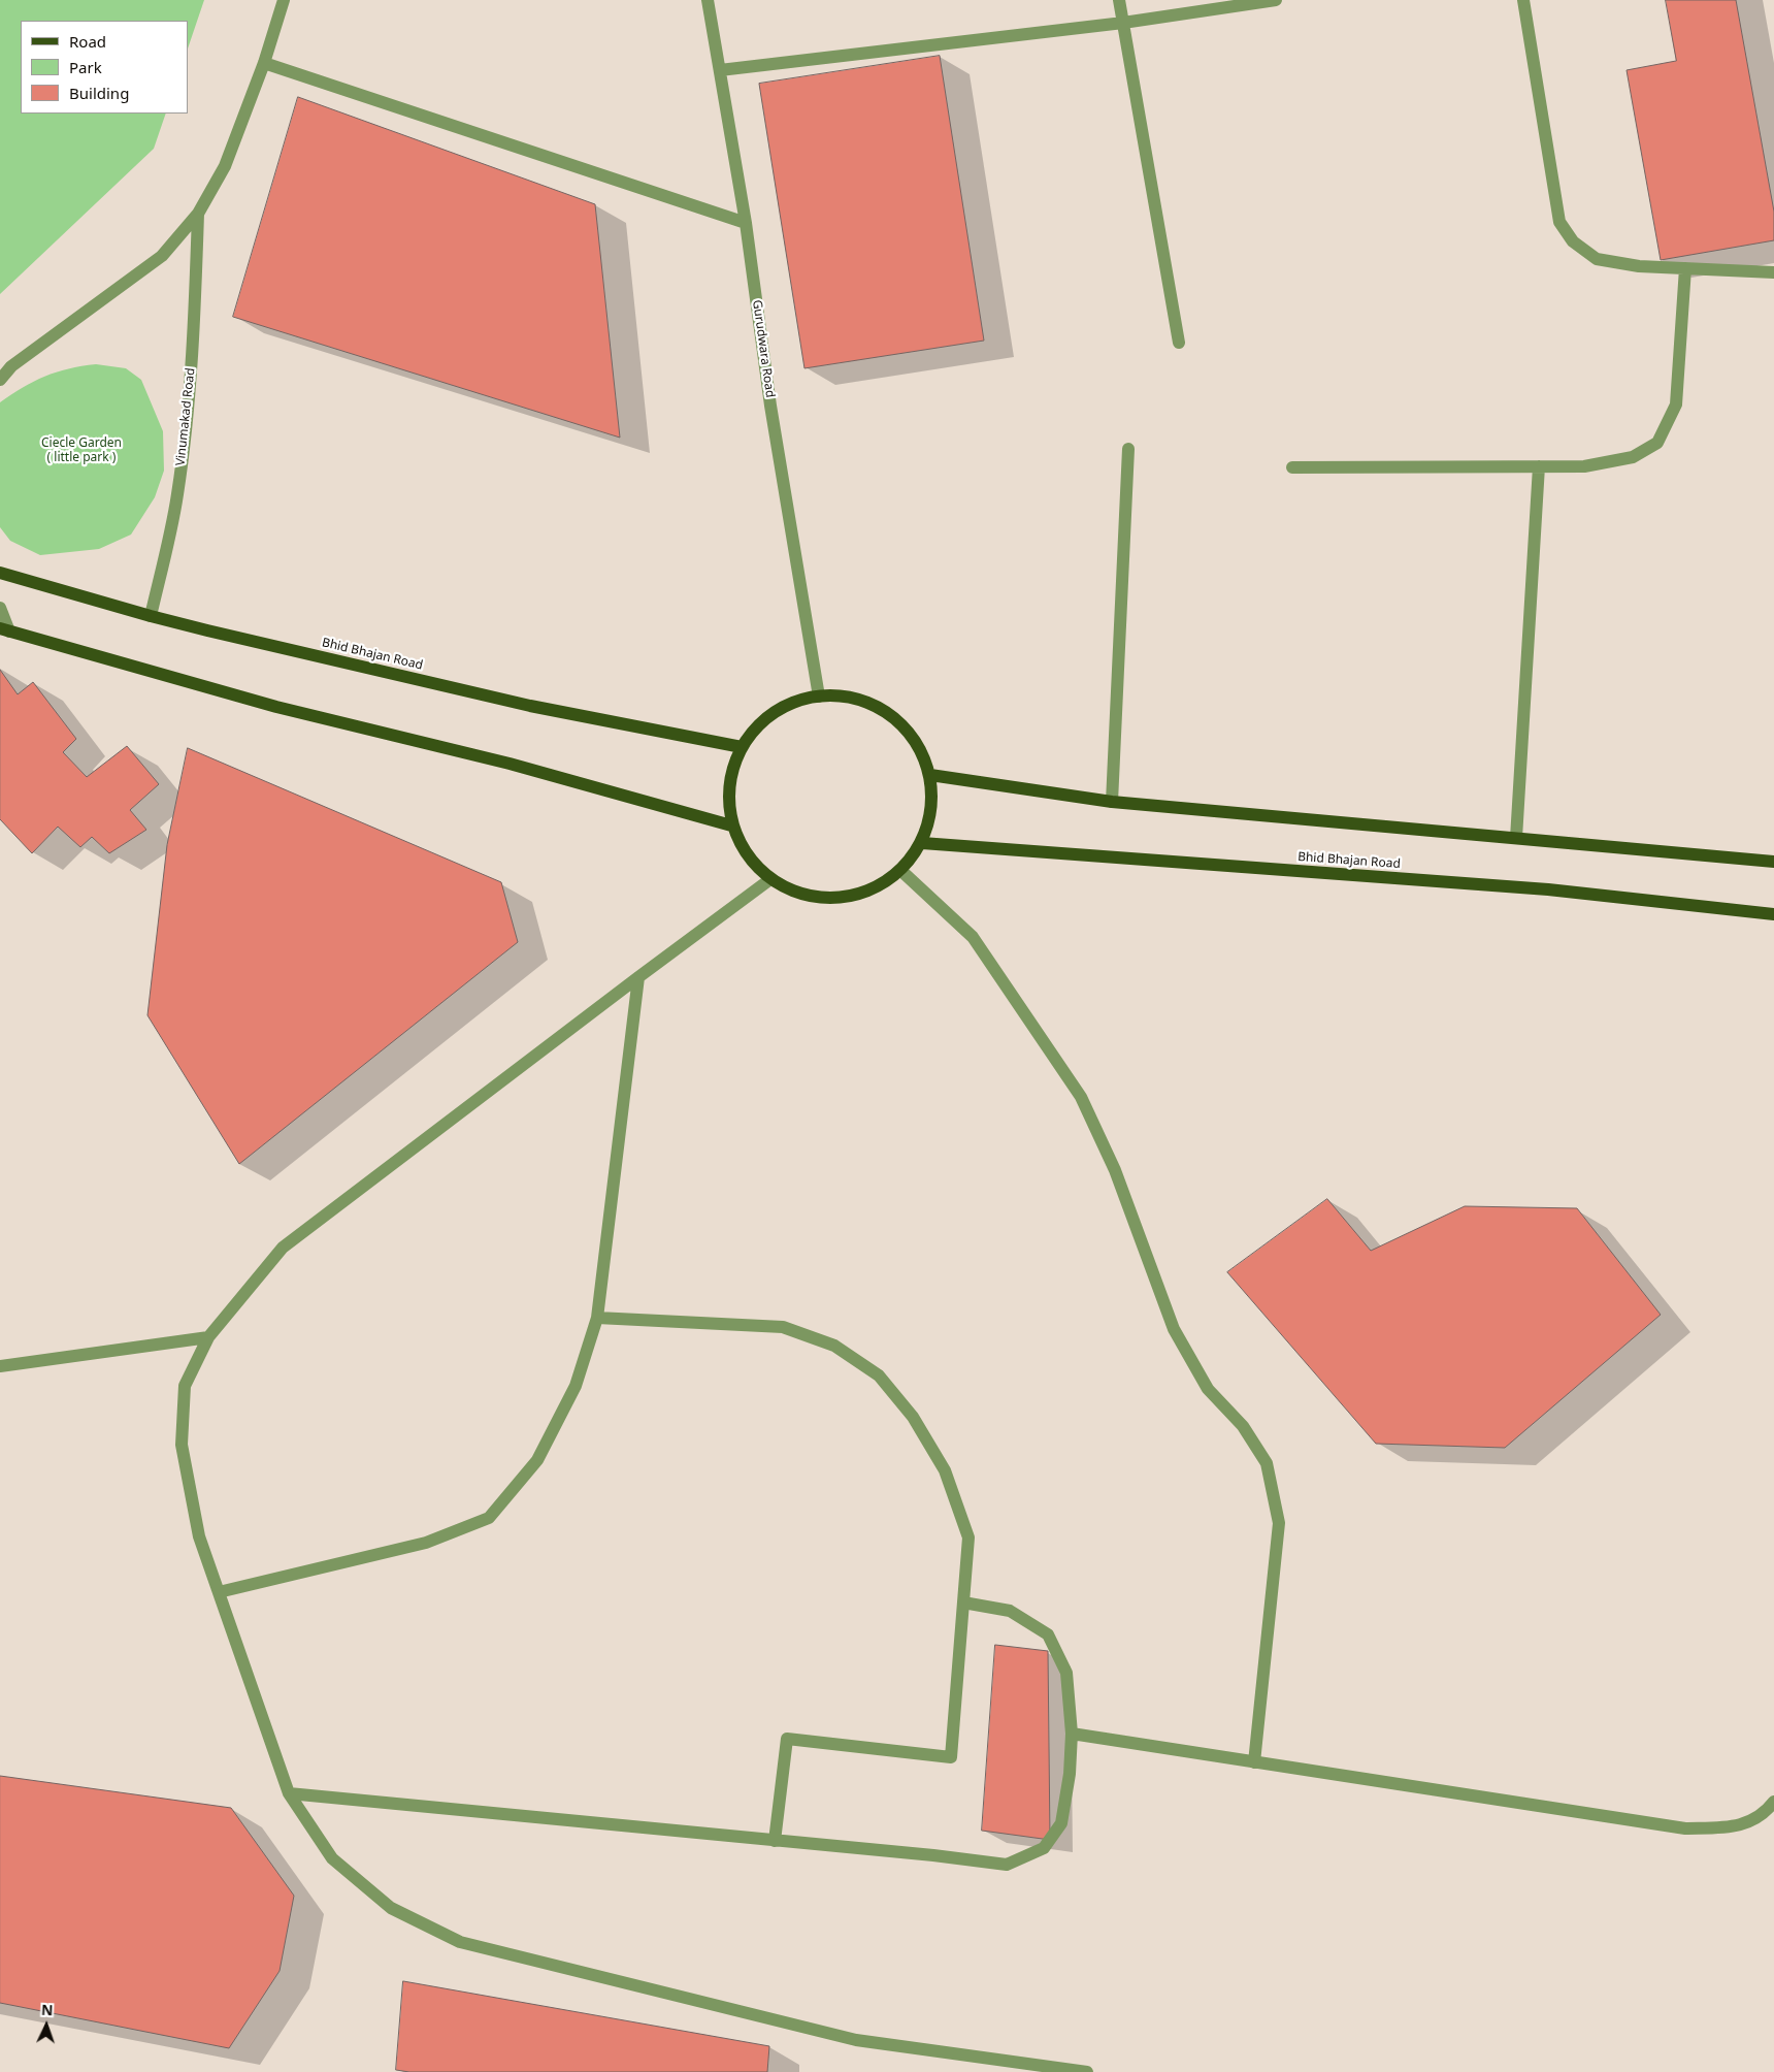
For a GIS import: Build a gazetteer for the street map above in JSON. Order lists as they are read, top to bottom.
{
  "streets": {
    "main road": ["Bhid Bhajan Road"],
    "street": ["Gurudwara Road", "Vinumakad Road"]
  },
  "crossings": [
    ["Vinumakad Road", "Bhid Bhajan Road"]
  ],
  "parks": ["Ciecle Garden ( little park )"],
  "legend": ["Road", "Park", "Building"],
  "north": "top"
}
